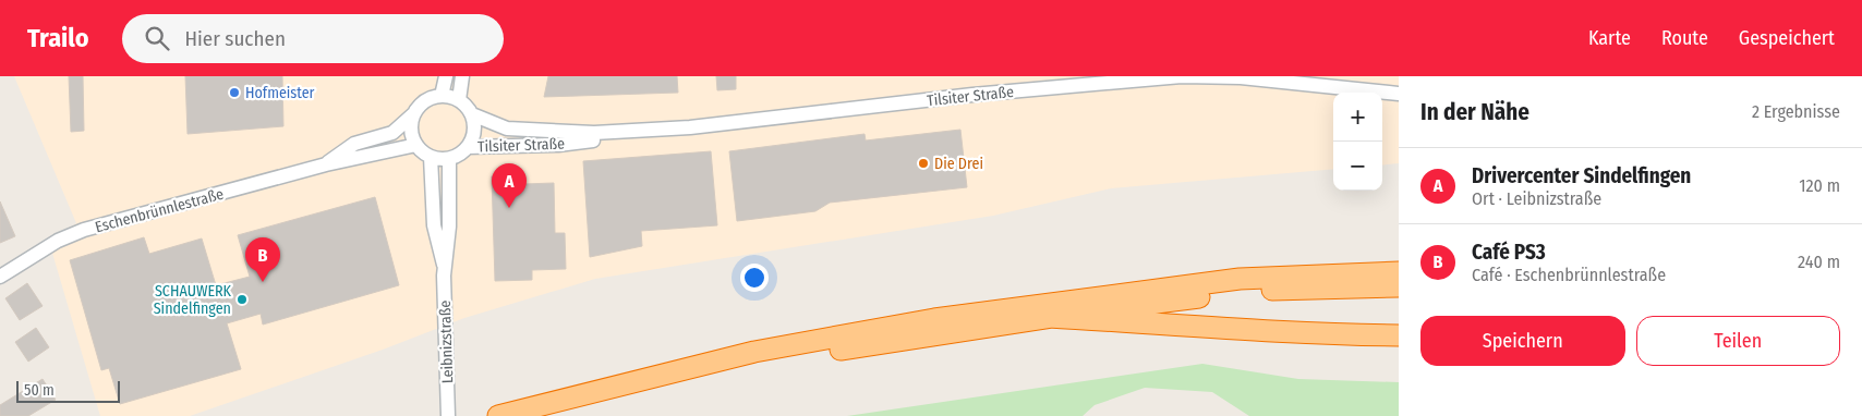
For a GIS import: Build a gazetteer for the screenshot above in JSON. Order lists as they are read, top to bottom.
{
  "streets": {
    "street": ["Tilsiter Straße", "Eschenbrünnlestraße", "Leibnizstraße"]
  },
  "crossings": [
    ["Tilsiter Straße", "Eschenbrünnlestraße"],
    ["Tilsiter Straße", "Leibnizstraße"],
    ["Eschenbrünnlestraße", "Leibnizstraße"]
  ],
  "places": ["Hofmeister", "Die Drei", "SCHAUWERK Sindelfingen"],
  "scale_bar": "50 m",
  "page": {
    "header": "Trailo",
    "search": "Hier suchen",
    "nav": ["Karte", "Route", "Gespeichert"],
    "heading": ["In der Nähe", "2 Ergebnisse"],
    "map_buttons": ["+", "−"],
    "list": [
      {
        "mark": "A",
        "name": "Drivercenter Sindelfingen",
        "note": "Ort · Leibnizstraße",
        "value": "120 m"
      },
      {
        "mark": "B",
        "name": "Café PS3",
        "note": "Café · Eschenbrünnlestraße",
        "value": "240 m"
      }
    ],
    "pins": ["A", "B"],
    "buttons": ["Speichern", "Teilen"],
    "scale": "50 m"
  }
}
